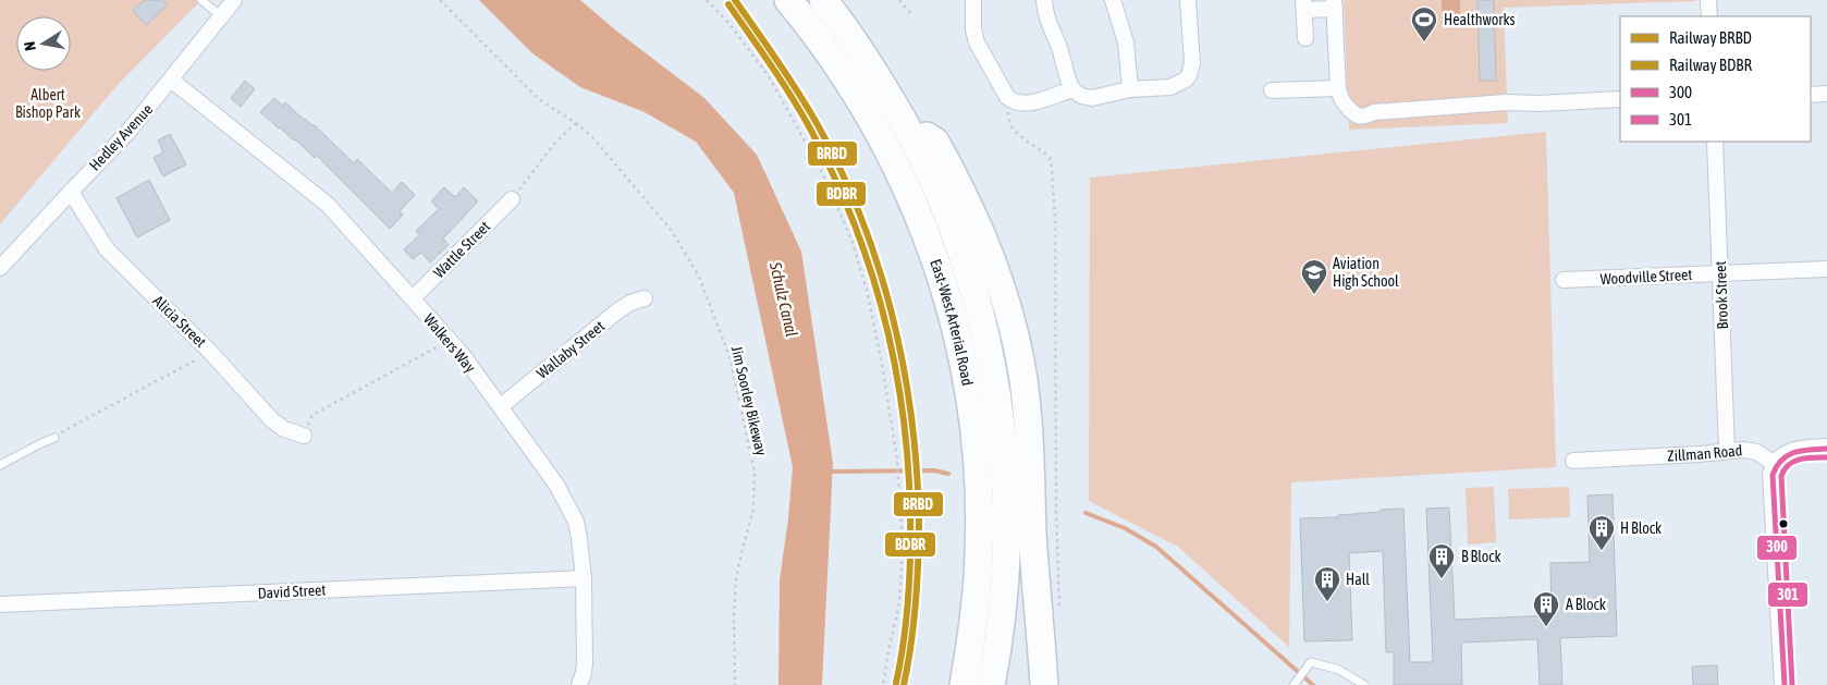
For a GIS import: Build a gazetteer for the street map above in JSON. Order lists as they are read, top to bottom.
{
  "streets": {
    "highway": ["East-West Arterial Road"],
    "street": [
      "Hedley Avenue",
      "Wattle Street",
      "Woodville Street",
      "Brook Street",
      "Alicia Street",
      "Walkers Way",
      "Wallaby Street",
      "Zillman Road",
      "David Street"
    ],
    "path": ["Jim Soorley Bikeway"]
  },
  "crossings": [
    ["Hedley Avenue", "Alicia Street"],
    ["Hedley Avenue", "Walkers Way"],
    ["Wattle Street", "Walkers Way"],
    ["Woodville Street", "Brook Street"],
    ["Brook Street", "Zillman Road"],
    ["Walkers Way", "Wallaby Street"],
    ["Walkers Way", "David Street"]
  ],
  "water": ["Schulz Canal"],
  "parks": ["Albert Bishop Park"],
  "places": {
    "sports": ["Healthworks"],
    "school or university": ["Aviation High School"],
    "building": [
      "H Block",
      "B Block",
      "Hall",
      "A Block"
    ]
  },
  "lines": [
    "rail line BRBD",
    "rail line BDBR",
    "transit line 300",
    "transit line 301"
  ],
  "legend": [
    "Railway BRBD",
    "Railway BDBR",
    "300",
    "301"
  ],
  "north": "left"
}
